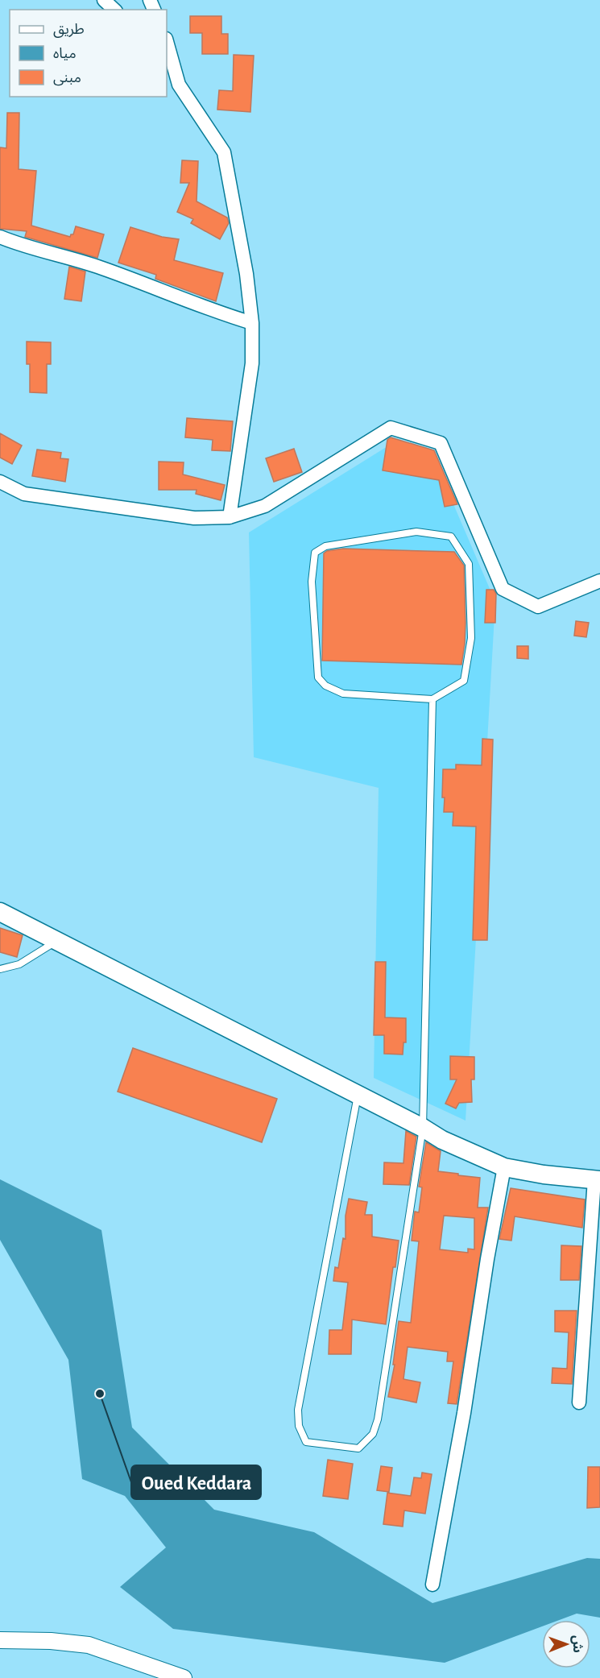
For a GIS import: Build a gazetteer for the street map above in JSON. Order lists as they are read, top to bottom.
{
  "places": ["Oued Keddara"],
  "legend": ["طريق", "مياه", "مبنى"],
  "north": "right"
}
